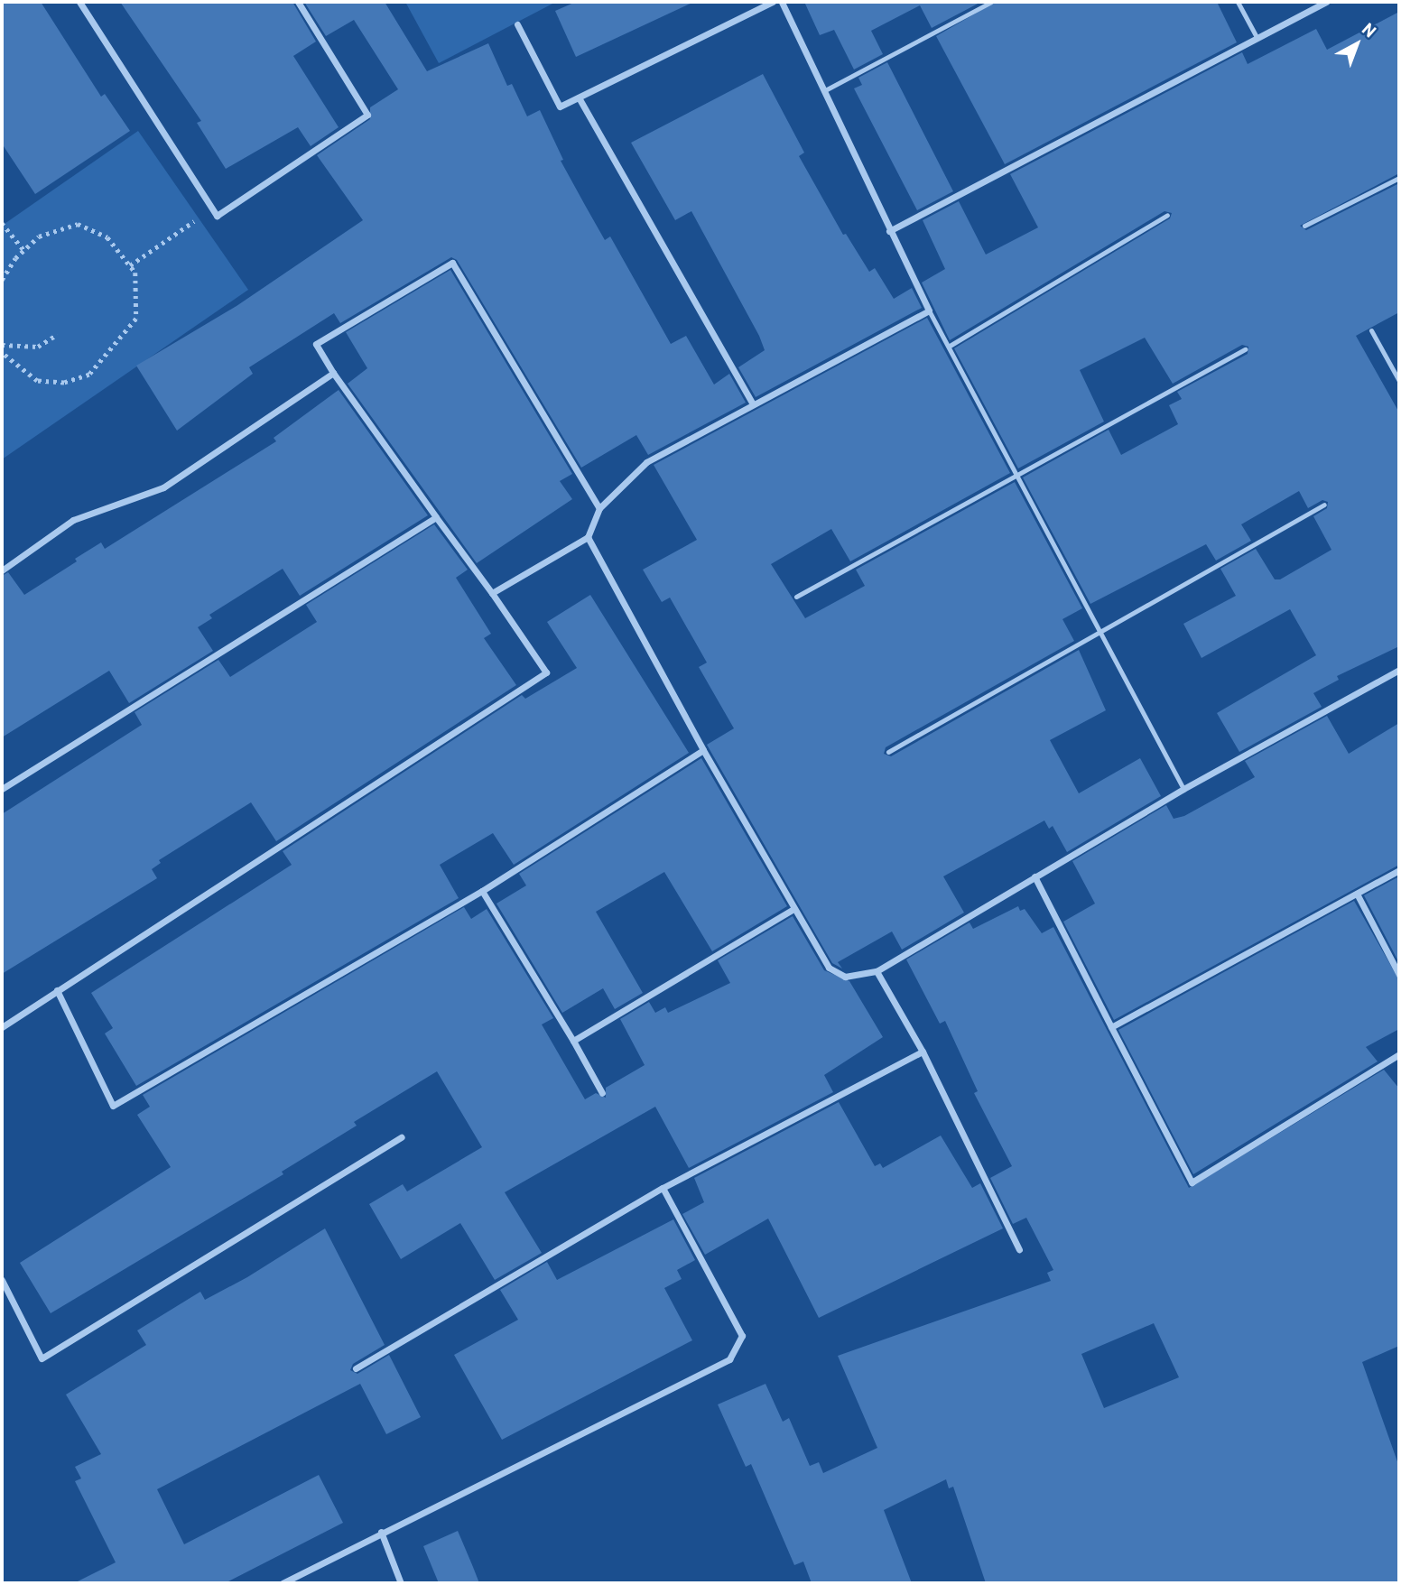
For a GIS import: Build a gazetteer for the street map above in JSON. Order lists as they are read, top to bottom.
{
  "north": "top right"
}
